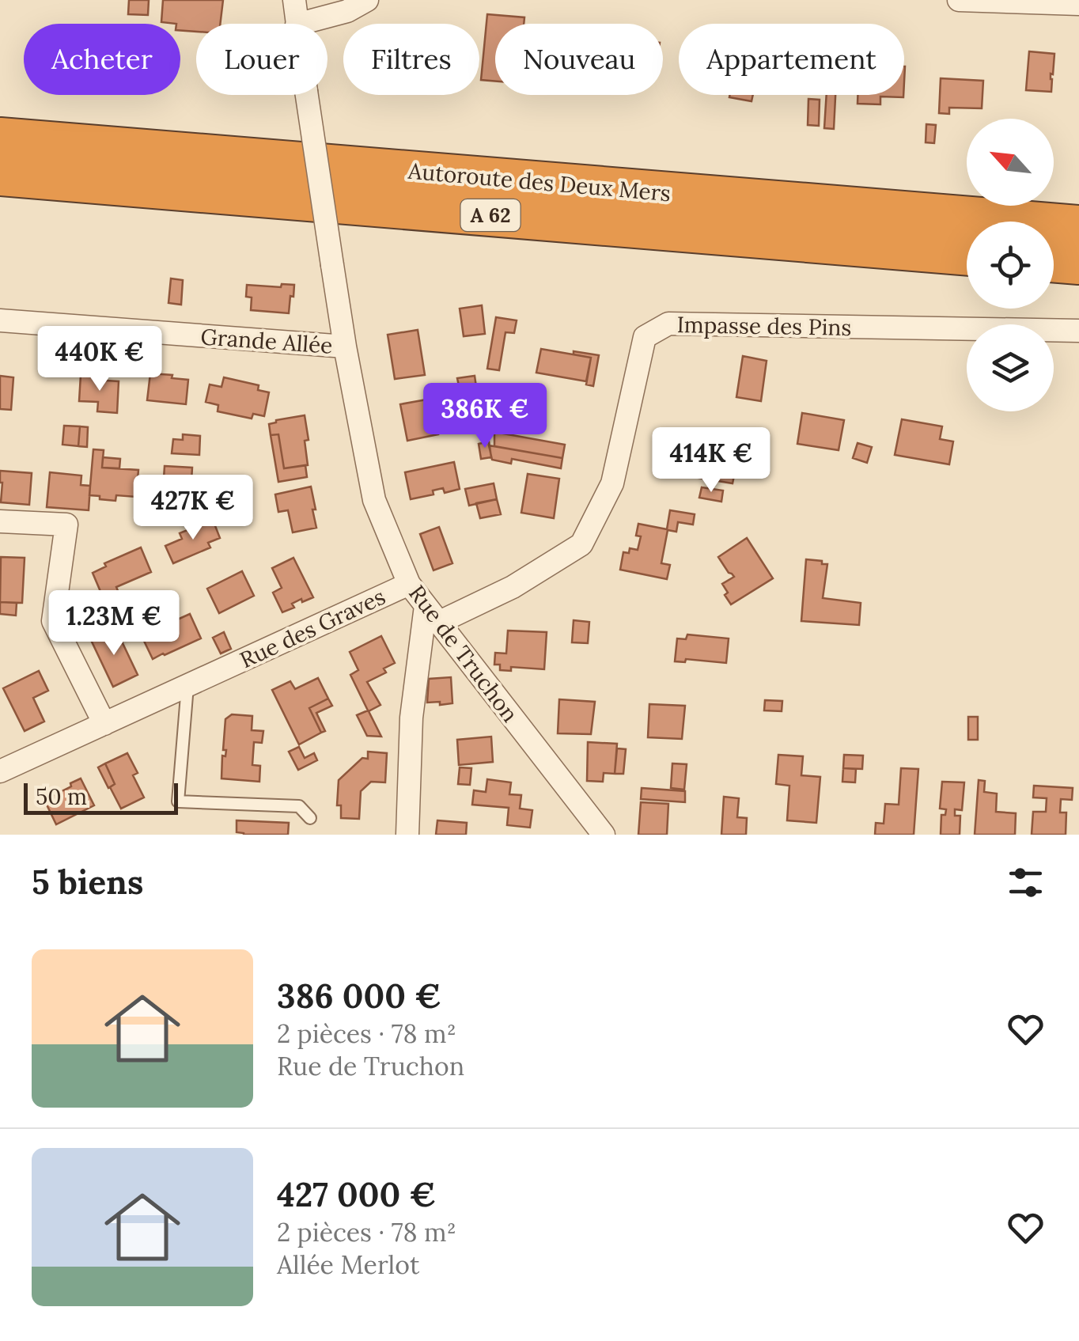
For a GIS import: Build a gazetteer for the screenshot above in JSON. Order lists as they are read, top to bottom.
{
  "streets": {
    "highway": ["Autoroute des Deux Mers", "A 62"],
    "street": [
      "Impasse des Pins",
      "Grande Allée",
      "Rue des Graves",
      "Rue de Truchon"
    ]
  },
  "crossings": [
    ["Impasse des Pins", "Rue de Truchon"],
    ["Grande Allée", "Rue de Truchon"],
    ["Rue des Graves", "Rue de Truchon"]
  ],
  "scale_bar": "50 m",
  "north": "top left",
  "page": {
    "chip": [
      "Acheter",
      "Louer",
      "Filtres",
      "Nouveau",
      "Appartement"
    ],
    "price": [
      "440K €",
      "386K €",
      "414K €",
      "427K €",
      "1.23M €"
    ],
    "scale": "50 m",
    "heading": "5 biens",
    "list": [
      {
        "name": "386 000 €",
        "note": "2 pièces · 78 m² · Rue de Truchon"
      },
      {
        "name": "427 000 €",
        "note": "2 pièces · 78 m² · Allée Merlot"
      }
    ]
  }
}
